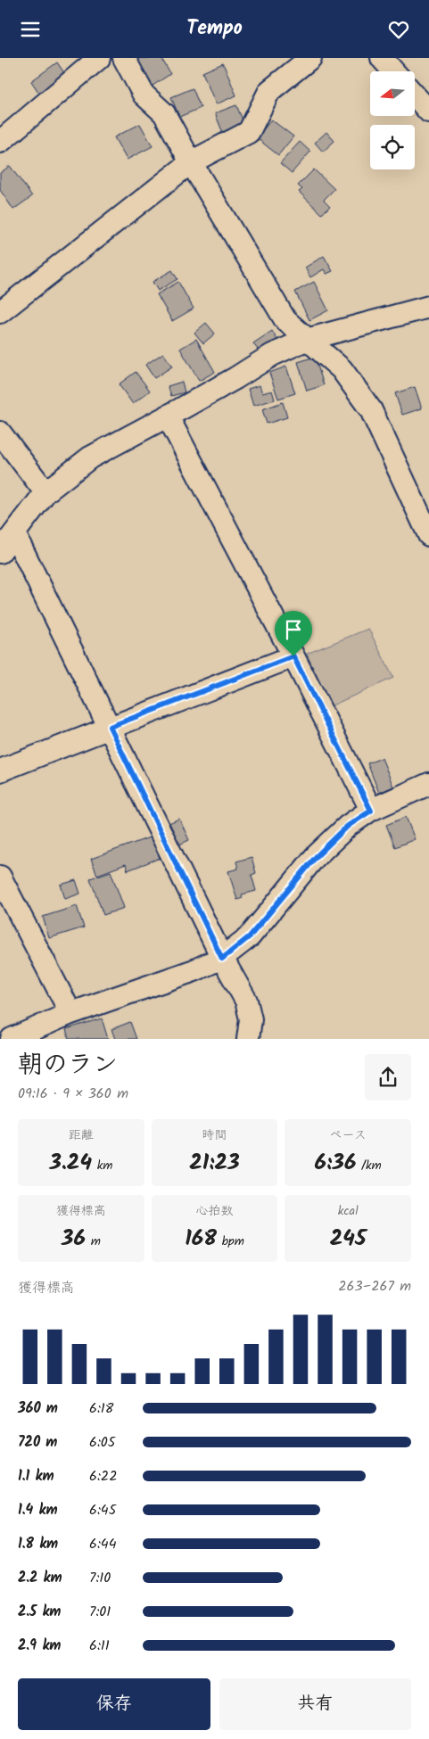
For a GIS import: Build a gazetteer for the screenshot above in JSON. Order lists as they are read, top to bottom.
{
  "north": "left",
  "page": {
    "header": "Tempo",
    "heading": ["朝のラン", "09:16 · 9 × 360 m"],
    "stats": [
      ["距離", "3.24 km"],
      ["時間", "21:23"],
      ["ペース", "6:36 /km"],
      ["獲得標高", "36 m"],
      ["心拍数", "168 bpm"],
      ["kcal", "245"]
    ],
    "chart": ["獲得標高", "263–267 m"],
    "list": [
      {
        "name": "360 m",
        "note": "6:18"
      },
      {
        "name": "720 m",
        "note": "6:05"
      },
      {
        "name": "1.1 km",
        "note": "6:22"
      },
      {
        "name": "1.4 km",
        "note": "6:45"
      },
      {
        "name": "1.8 km",
        "note": "6:44"
      },
      {
        "name": "2.2 km",
        "note": "7:10"
      },
      {
        "name": "2.5 km",
        "note": "7:01"
      },
      {
        "name": "2.9 km",
        "note": "6:11"
      }
    ],
    "buttons": ["保存", "共有"]
  }
}
